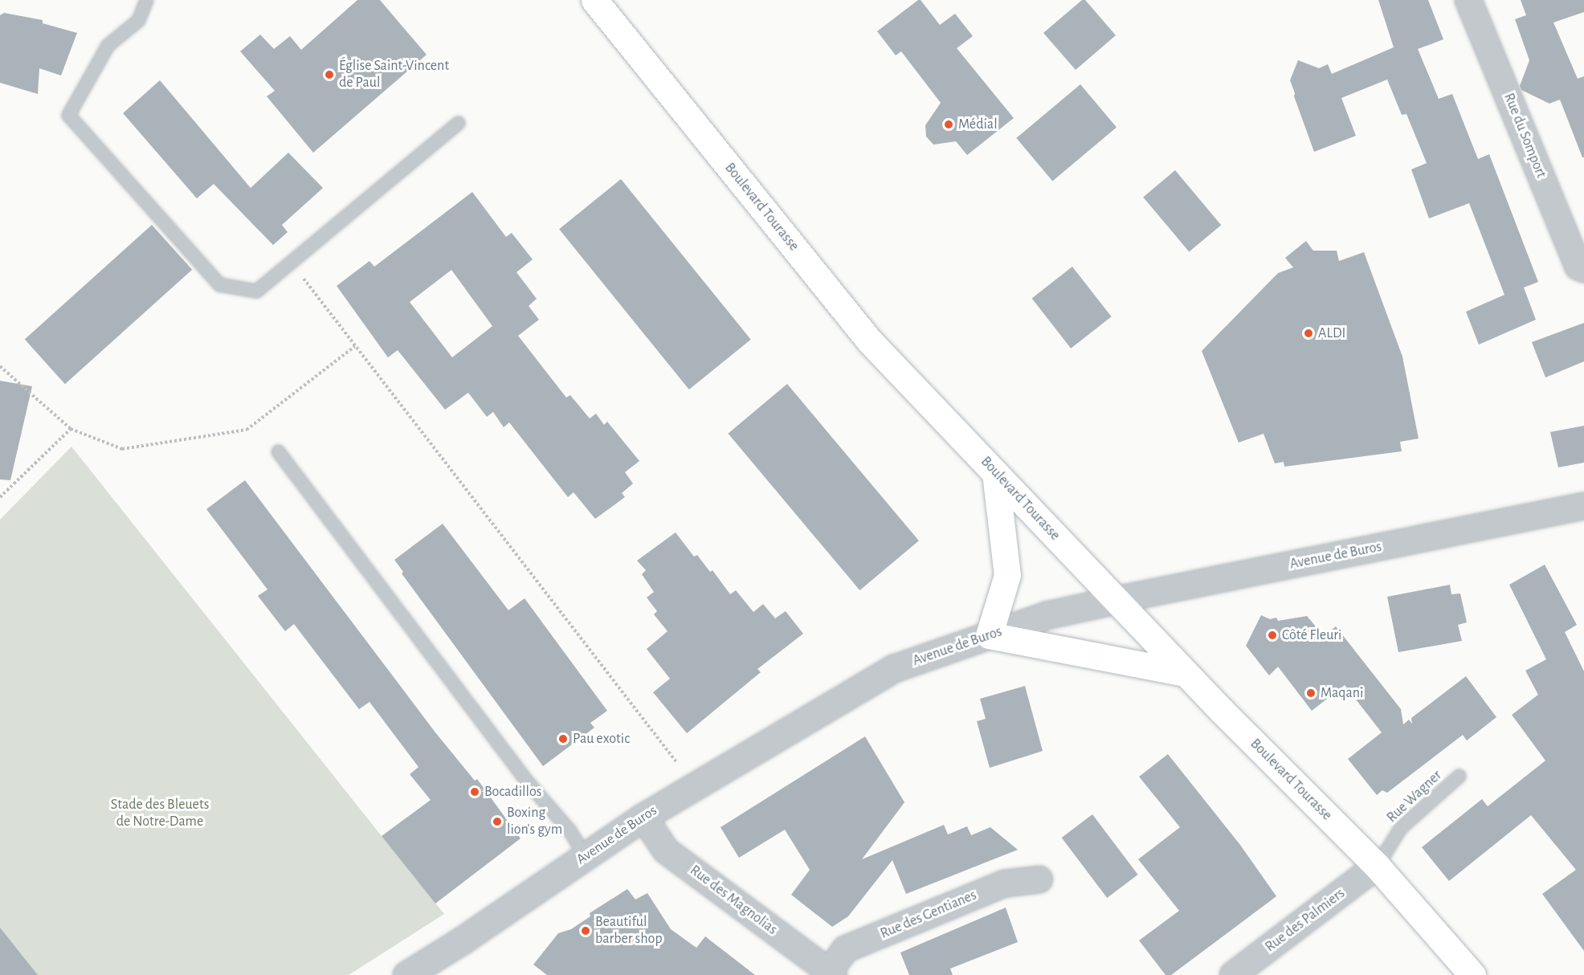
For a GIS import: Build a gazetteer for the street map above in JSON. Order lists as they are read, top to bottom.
{
  "streets": {
    "main road": ["Boulevard Tourasse"],
    "street": [
      "Rue du Somport",
      "Avenue de Buros",
      "Rue des Magnolias",
      "Rue des Gentianes",
      "Rue des Palmiers"
    ],
    "lane": ["Rue Wagner"]
  },
  "crossings": [
    ["Boulevard Tourasse", "Avenue de Buros"],
    ["Boulevard Tourasse", "Rue Wagner"],
    ["Boulevard Tourasse", "Rue des Palmiers"],
    ["Avenue de Buros", "Rue des Magnolias"],
    ["Rue Wagner", "Rue des Palmiers"],
    ["Rue des Magnolias", "Rue des Gentianes"]
  ],
  "parks": ["Stade des Bleuets de Notre-Dame"],
  "places": [
    "Église Saint-Vincent de Paul",
    "Médial",
    "ALDI",
    "Côté Fleuri",
    "Maqani",
    "Pau exotic",
    "Bocadillos",
    "Boxing lion's gym",
    "Beautiful barber shop"
  ]
}
